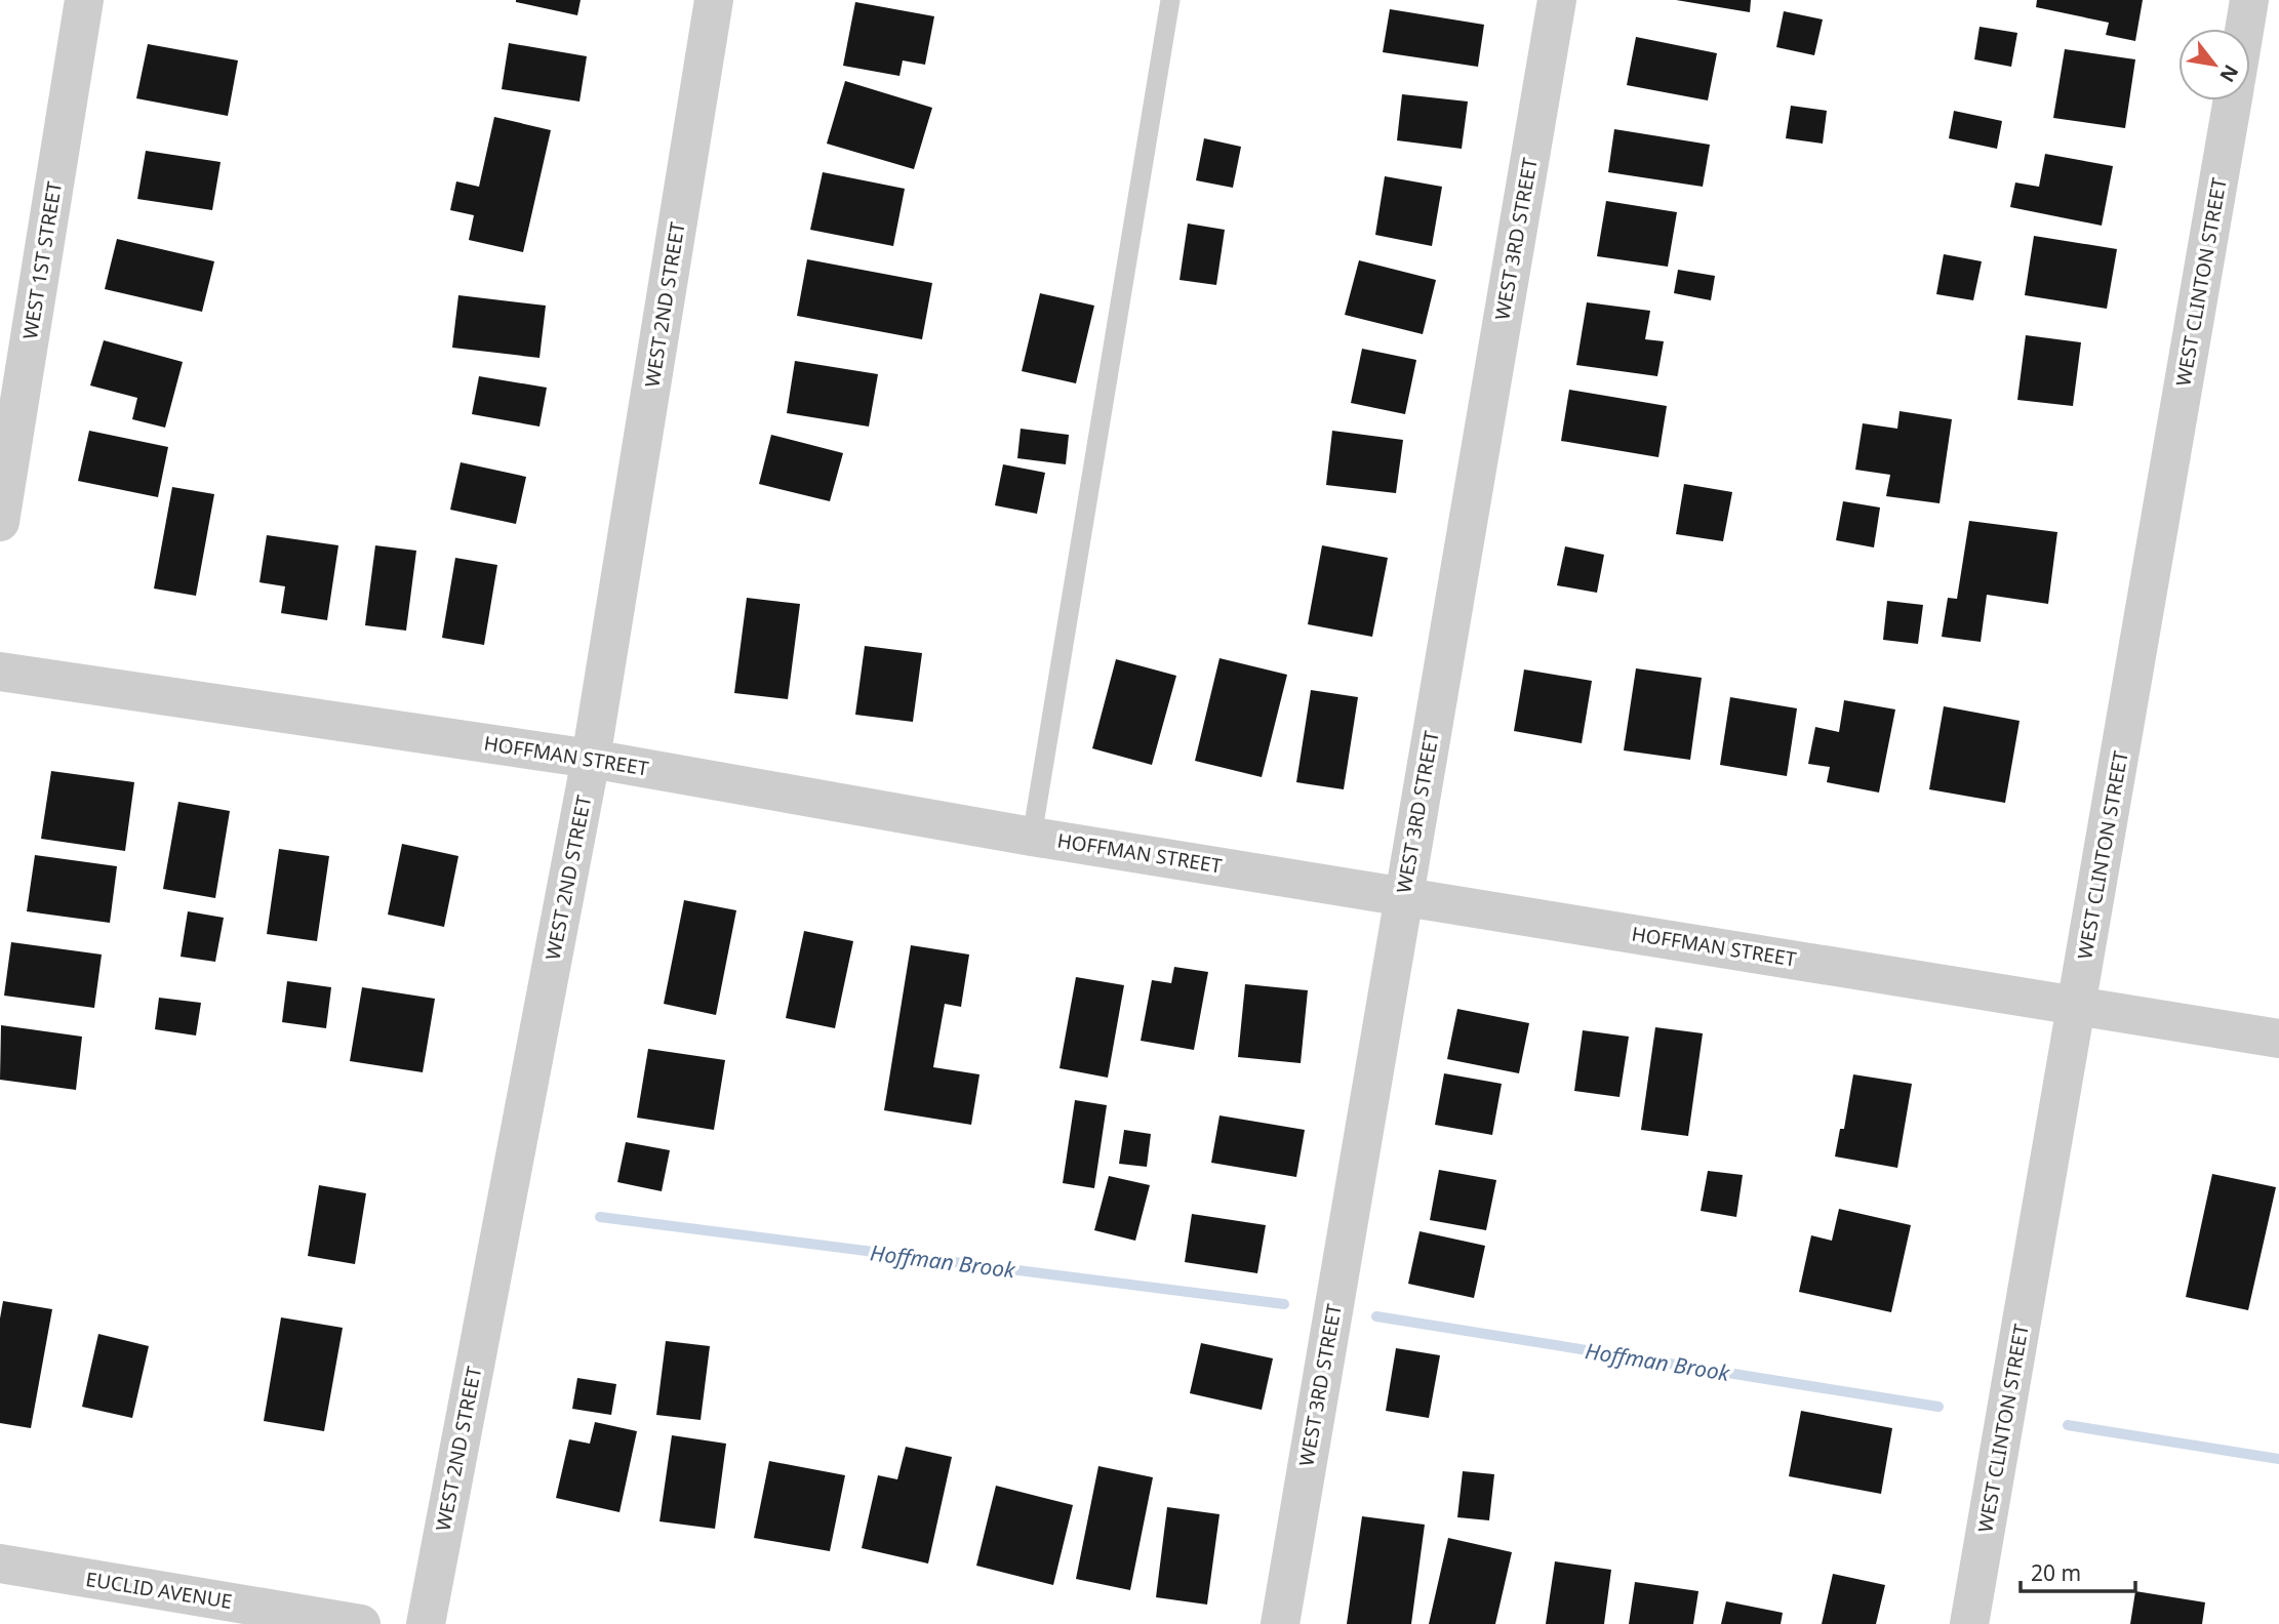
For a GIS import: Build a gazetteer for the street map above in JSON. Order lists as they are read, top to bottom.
{
  "streets": {
    "street": [
      "WEST 3RD STREET",
      "WEST 1ST STREET",
      "WEST CLINTON STREET",
      "WEST 2ND STREET",
      "HOFFMAN STREET",
      "EUCLID AVENUE"
    ]
  },
  "crossings": [
    ["WEST 3RD STREET", "HOFFMAN STREET"],
    ["WEST CLINTON STREET", "HOFFMAN STREET"],
    ["WEST 2ND STREET", "HOFFMAN STREET"]
  ],
  "water": ["Hoffman Brook"],
  "scale_bar": "20 m",
  "north": "bottom right"
}
